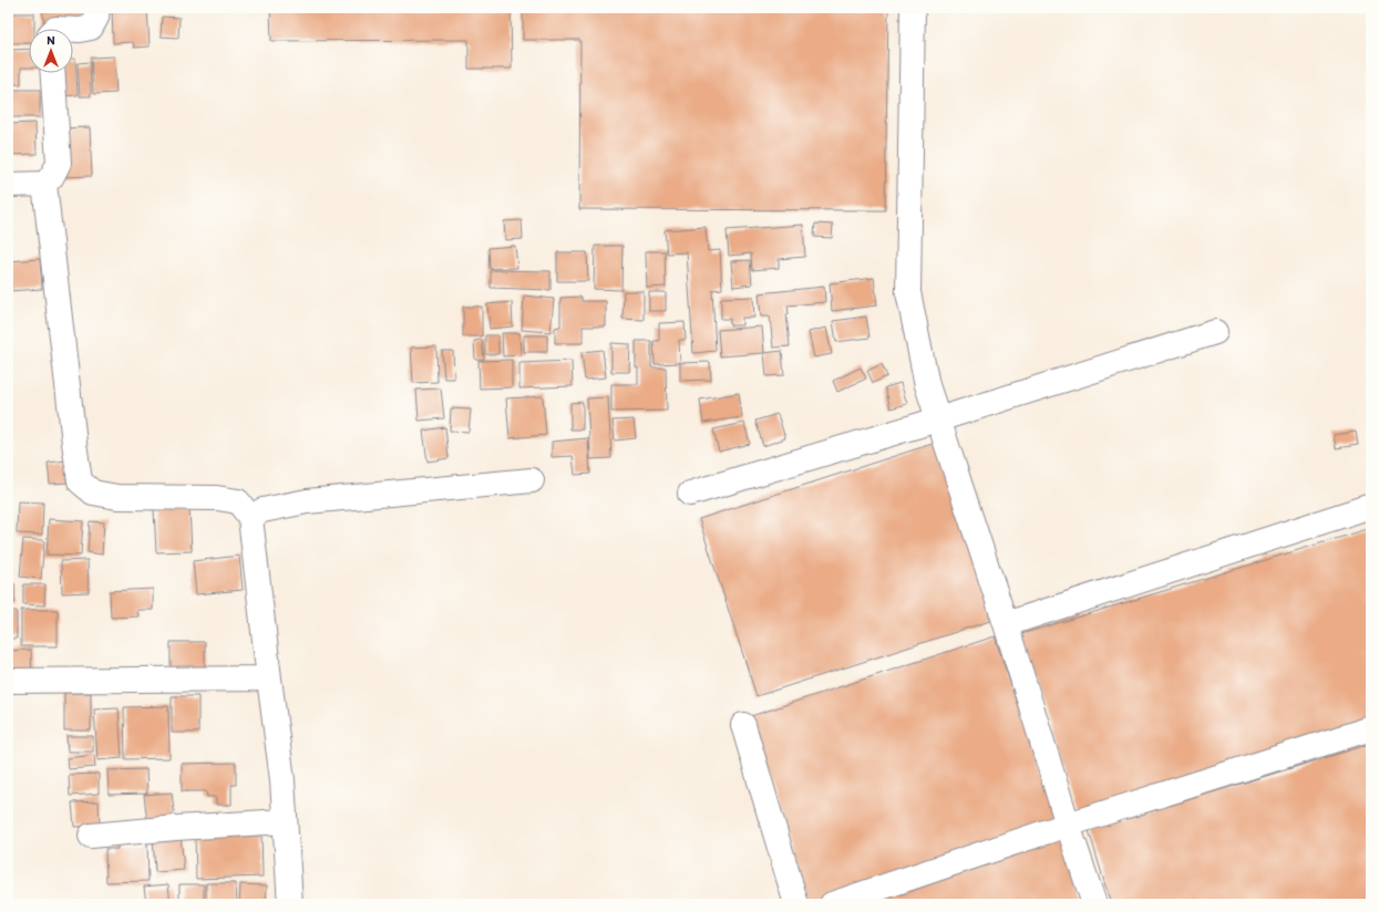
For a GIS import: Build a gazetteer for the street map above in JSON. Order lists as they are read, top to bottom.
{
  "north": "top"
}
